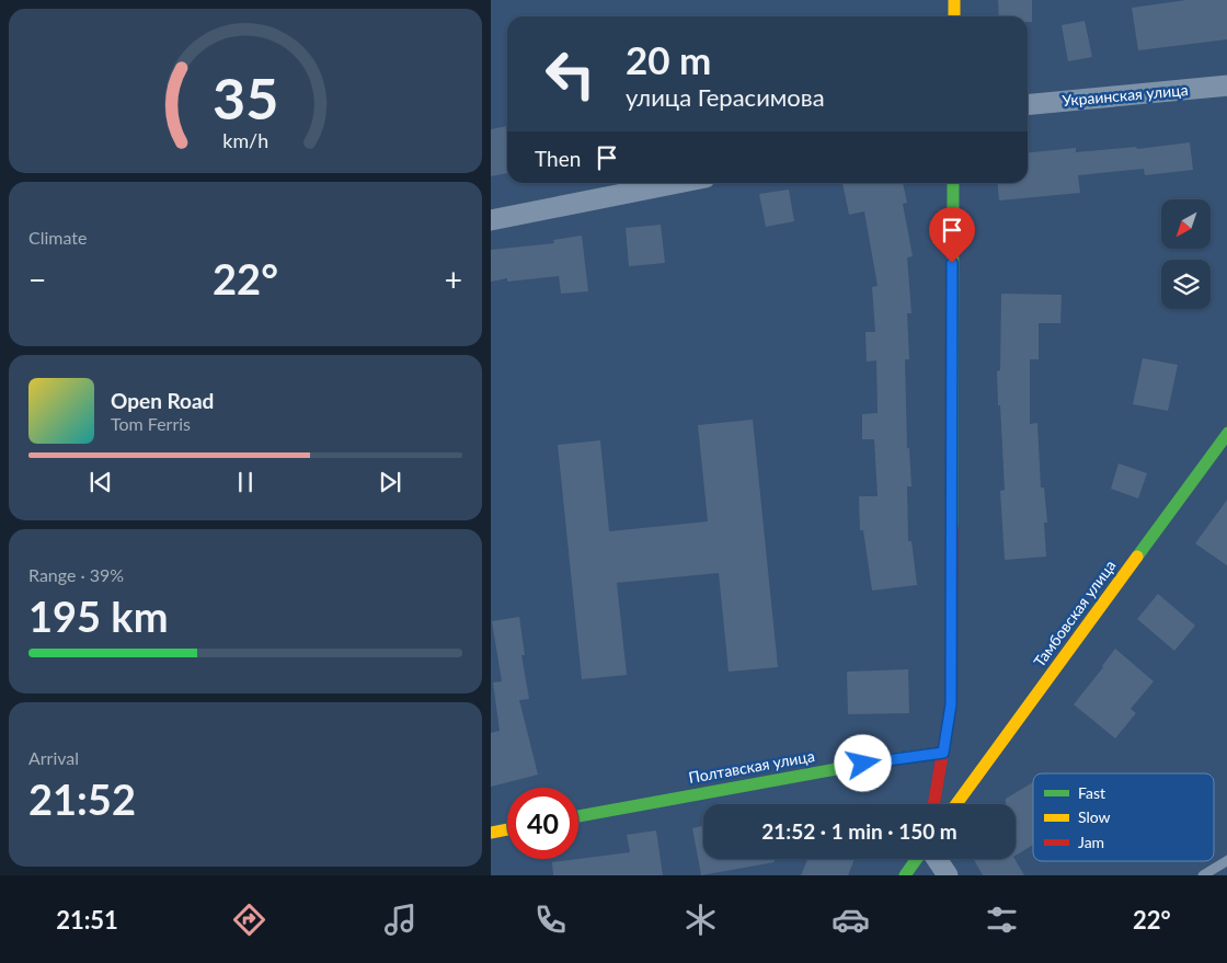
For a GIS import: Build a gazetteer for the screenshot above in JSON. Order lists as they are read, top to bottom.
{
  "streets": {
    "main road": ["Тамбовская улица", "Полтавская улица"],
    "street": ["Украинская улица"]
  },
  "legend": ["Fast", "Slow", "Jam"],
  "north": "bottom left",
  "page": {
    "turn": ["20 m", "улица Герасимова"],
    "then": "Then",
    "tile": [
      "Climate",
      ["Range · 39%", "195 km"],
      ["Arrival", "21:52"]
    ],
    "heat": ["−", "22°", "+"],
    "song": ["Open Road", "Tom Ferris"],
    "limit": "40",
    "trip": "21:52 · 1 min · 150 m",
    "tabs": ["21:51", "22°"],
    "gauge": ["35", "km/h"]
  }
}
